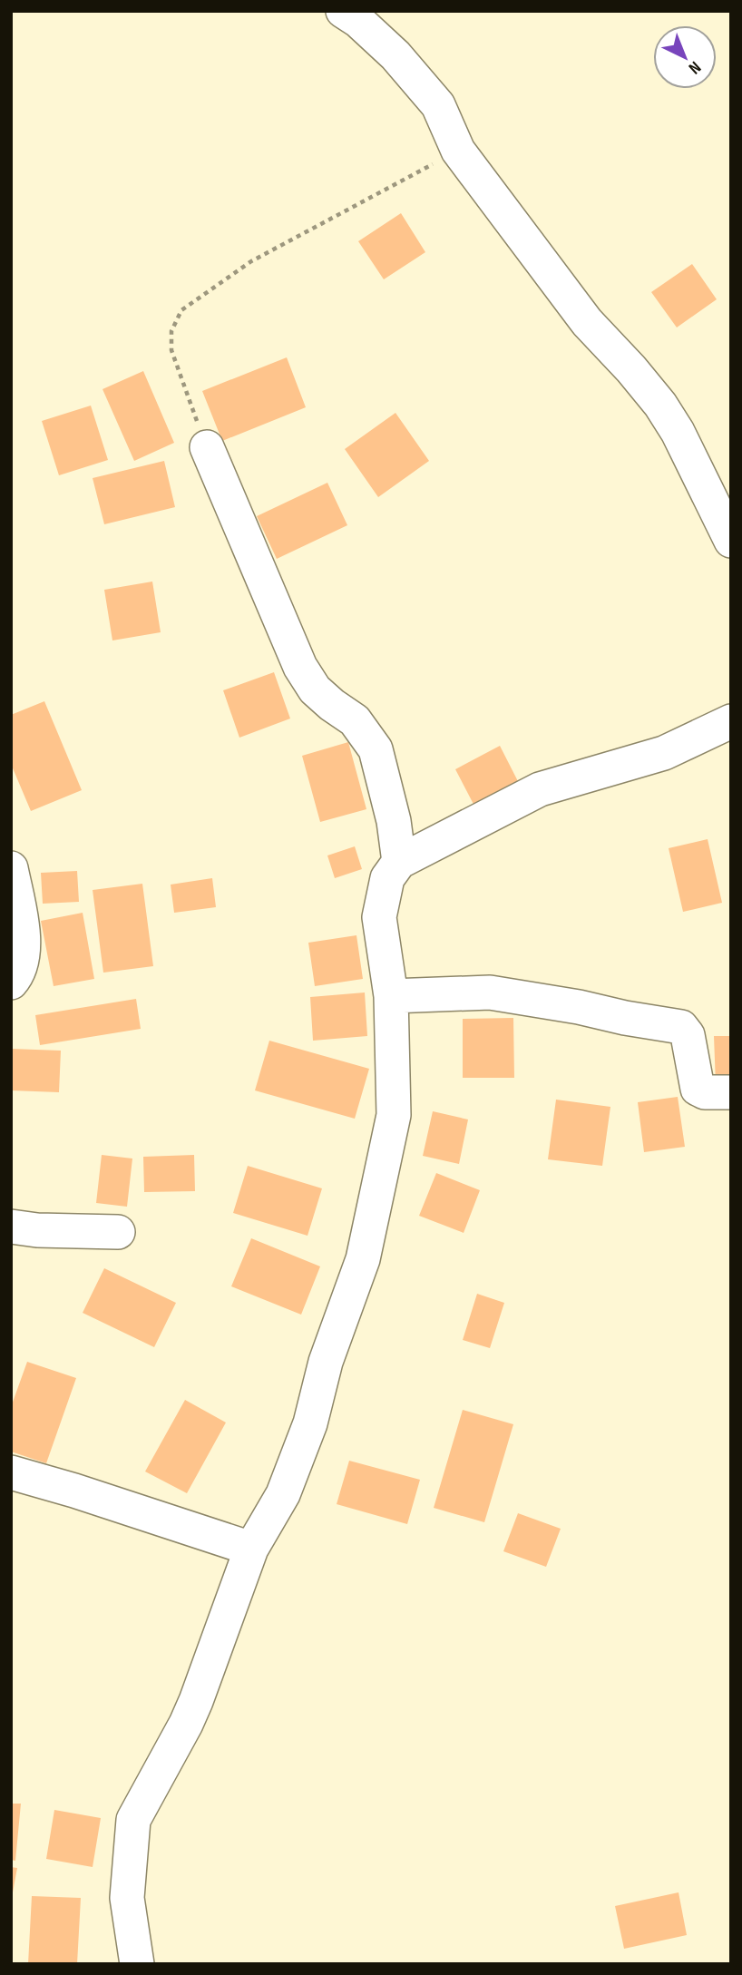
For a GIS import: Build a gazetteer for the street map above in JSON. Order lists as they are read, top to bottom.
{
  "north": "bottom right"
}
